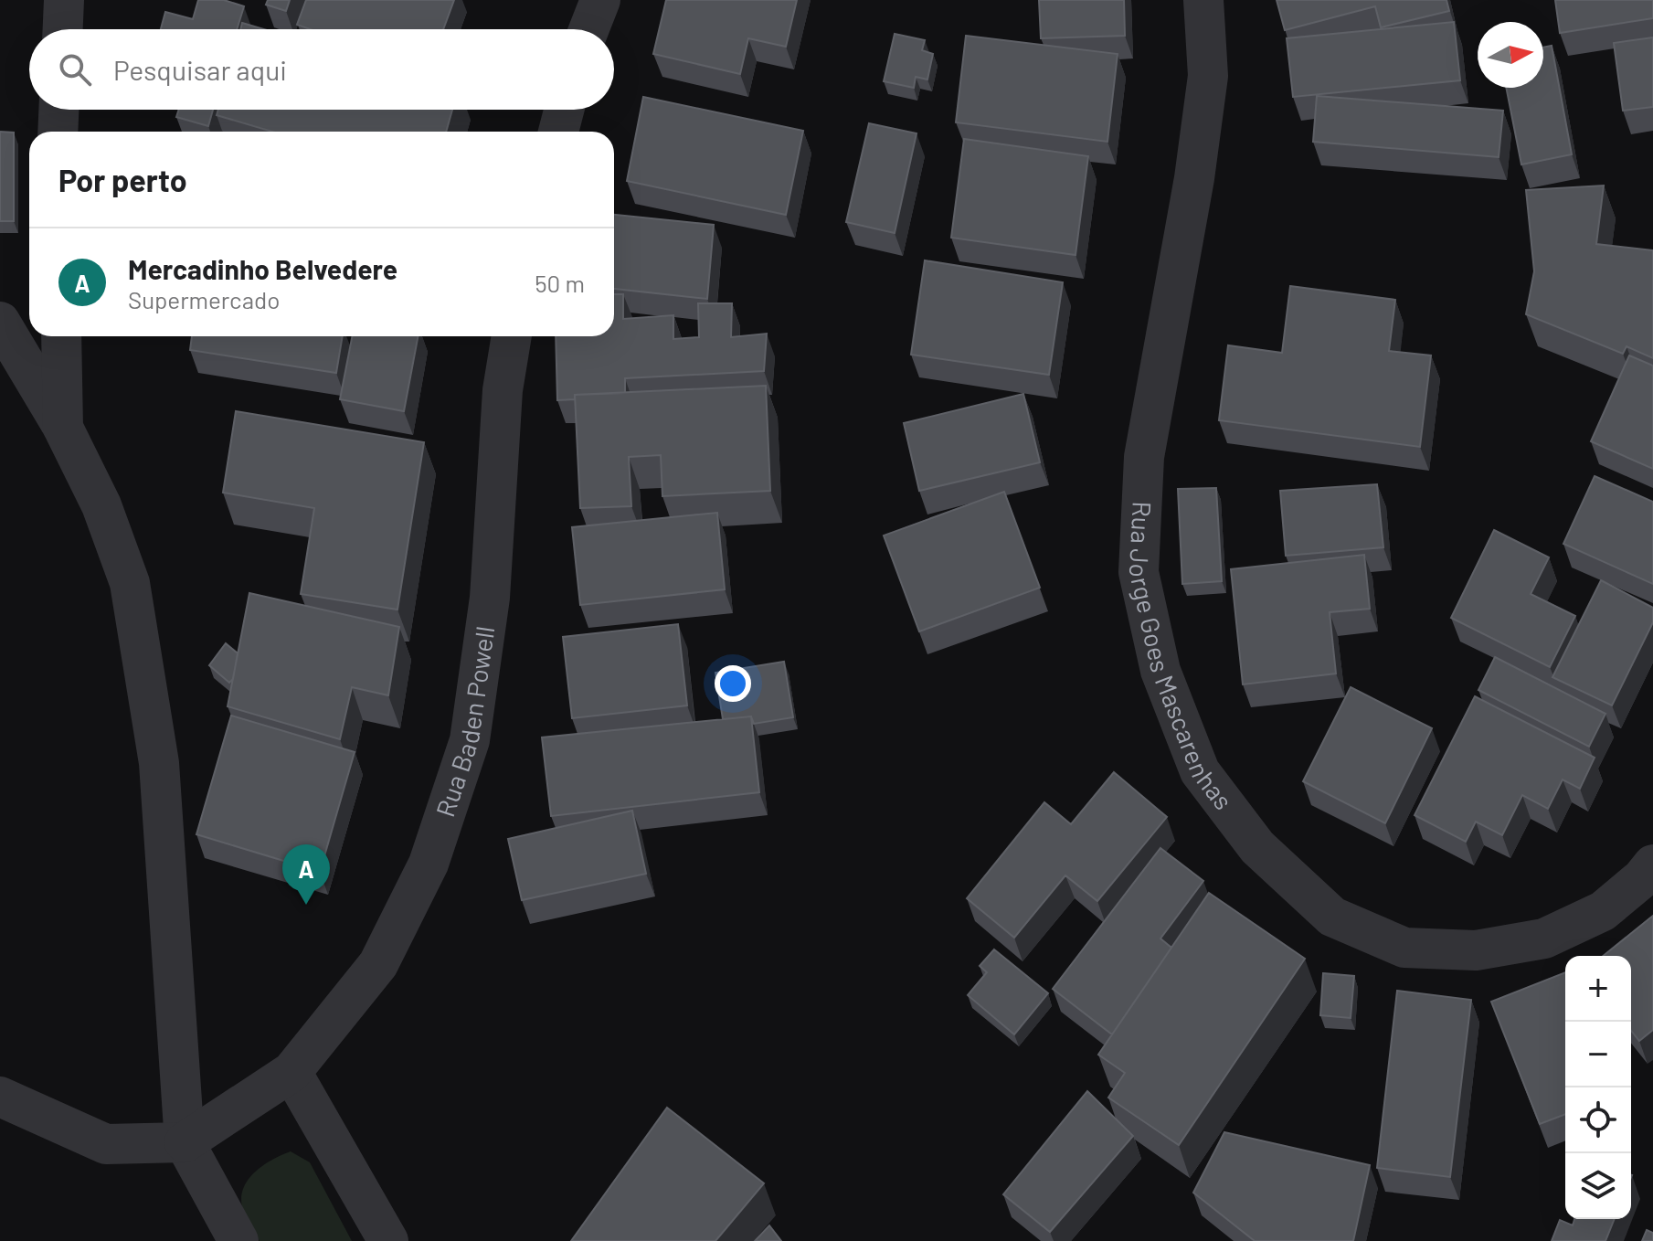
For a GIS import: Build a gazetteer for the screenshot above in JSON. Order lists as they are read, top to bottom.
{
  "streets": {
    "street": ["Rua Jorge Goes Mascarenhas", "Rua Baden Powell"]
  },
  "north": "right",
  "page": {
    "search": "Pesquisar aqui",
    "heading": "Por perto",
    "list": [
      {
        "mark": "A",
        "name": "Mercadinho Belvedere",
        "note": "Supermercado",
        "value": "50 m"
      }
    ],
    "pins": "A",
    "map_buttons": ["+", "−"]
  }
}
